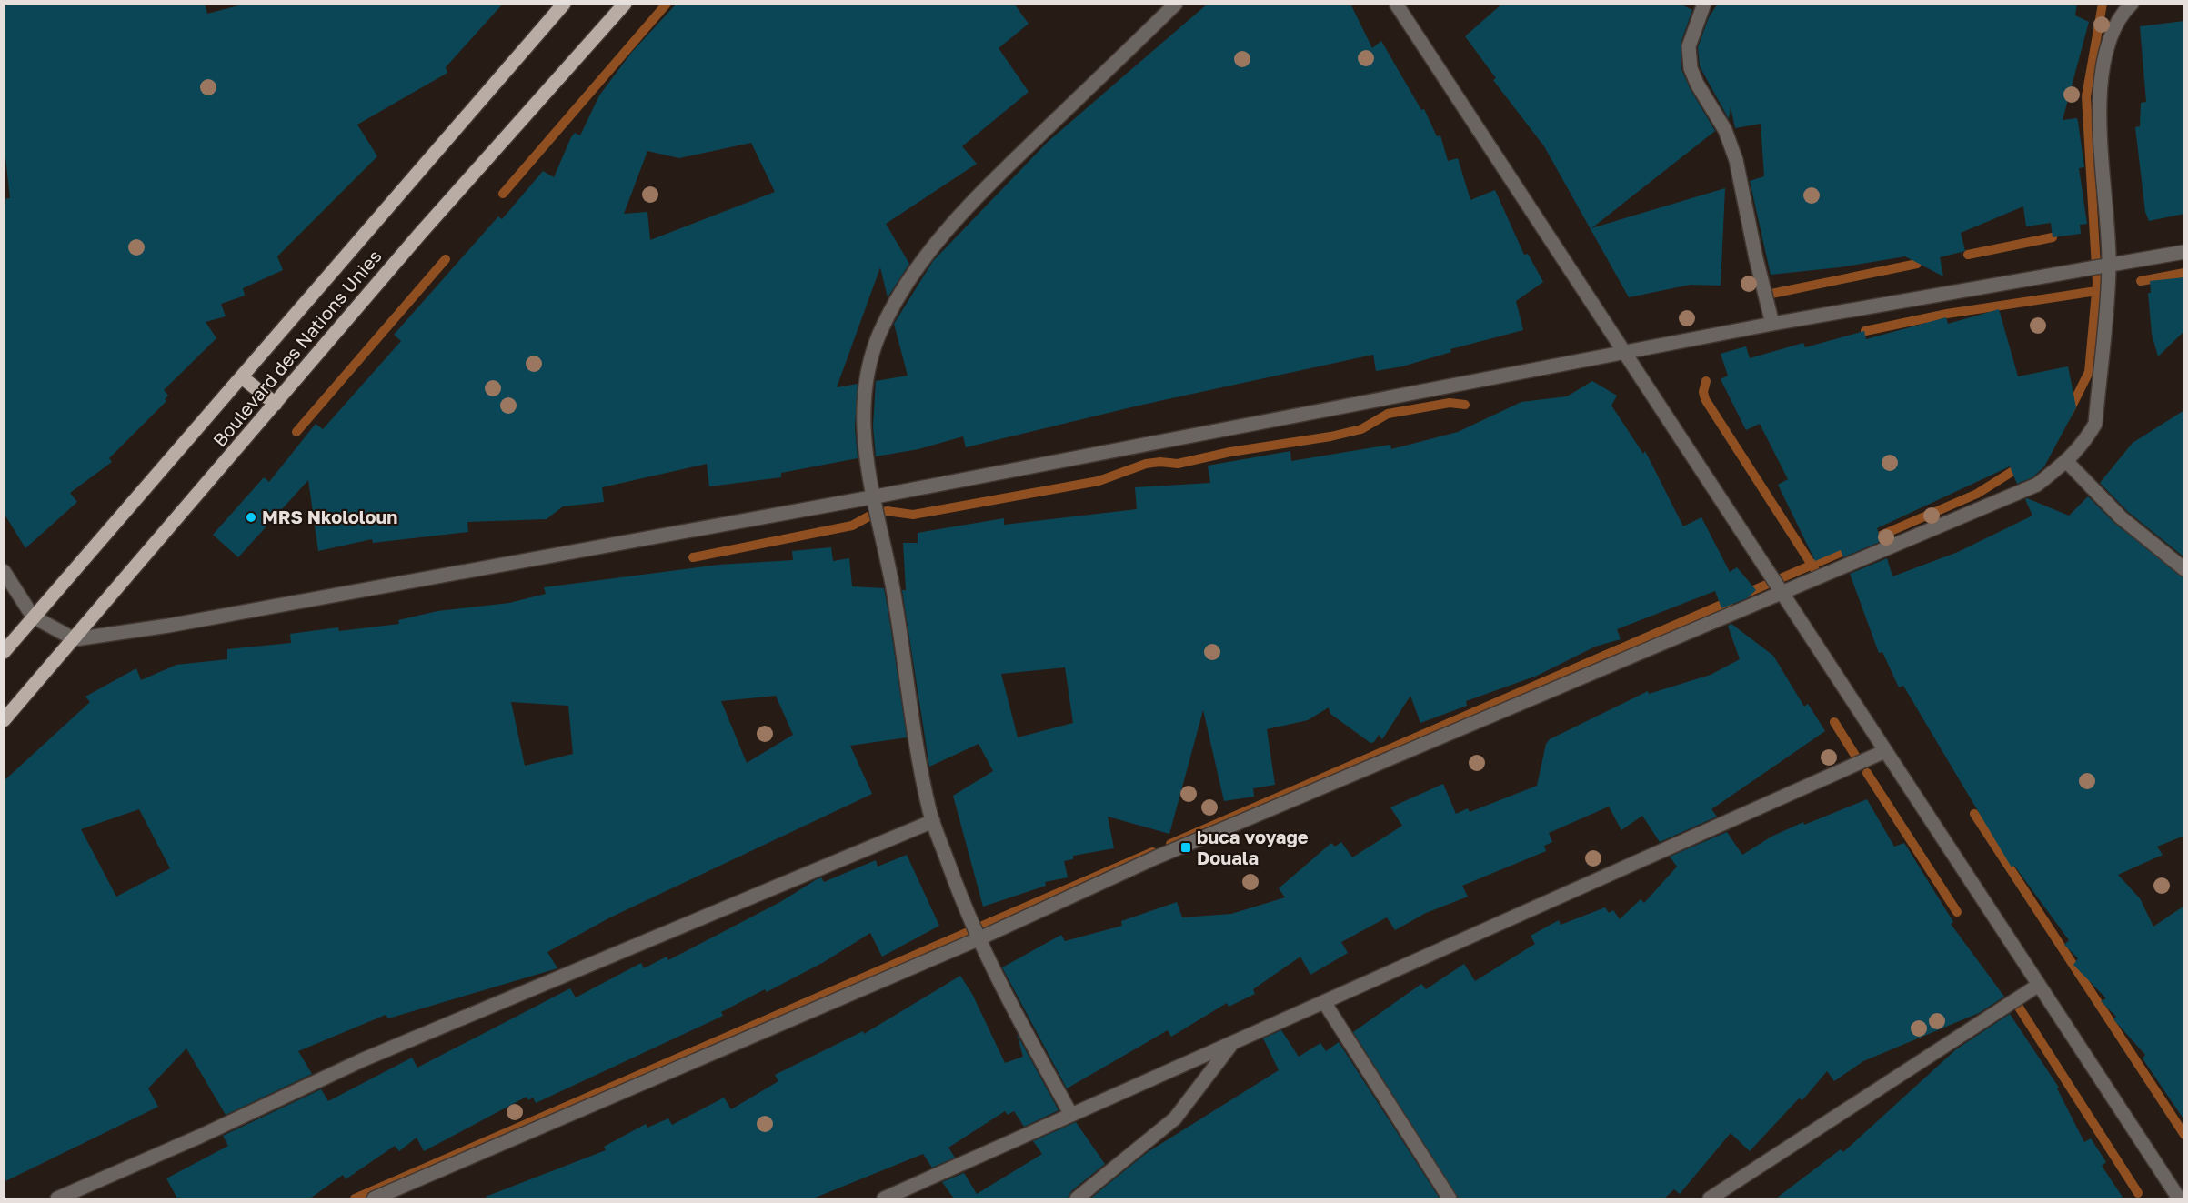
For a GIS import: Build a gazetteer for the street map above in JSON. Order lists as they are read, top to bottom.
{
  "streets": {
    "main road": ["Boulevard des Nations Unies"]
  },
  "places": {
    "other": ["MRS Nkololoun"],
    "transit": ["buca voyage Douala"]
  }
}
